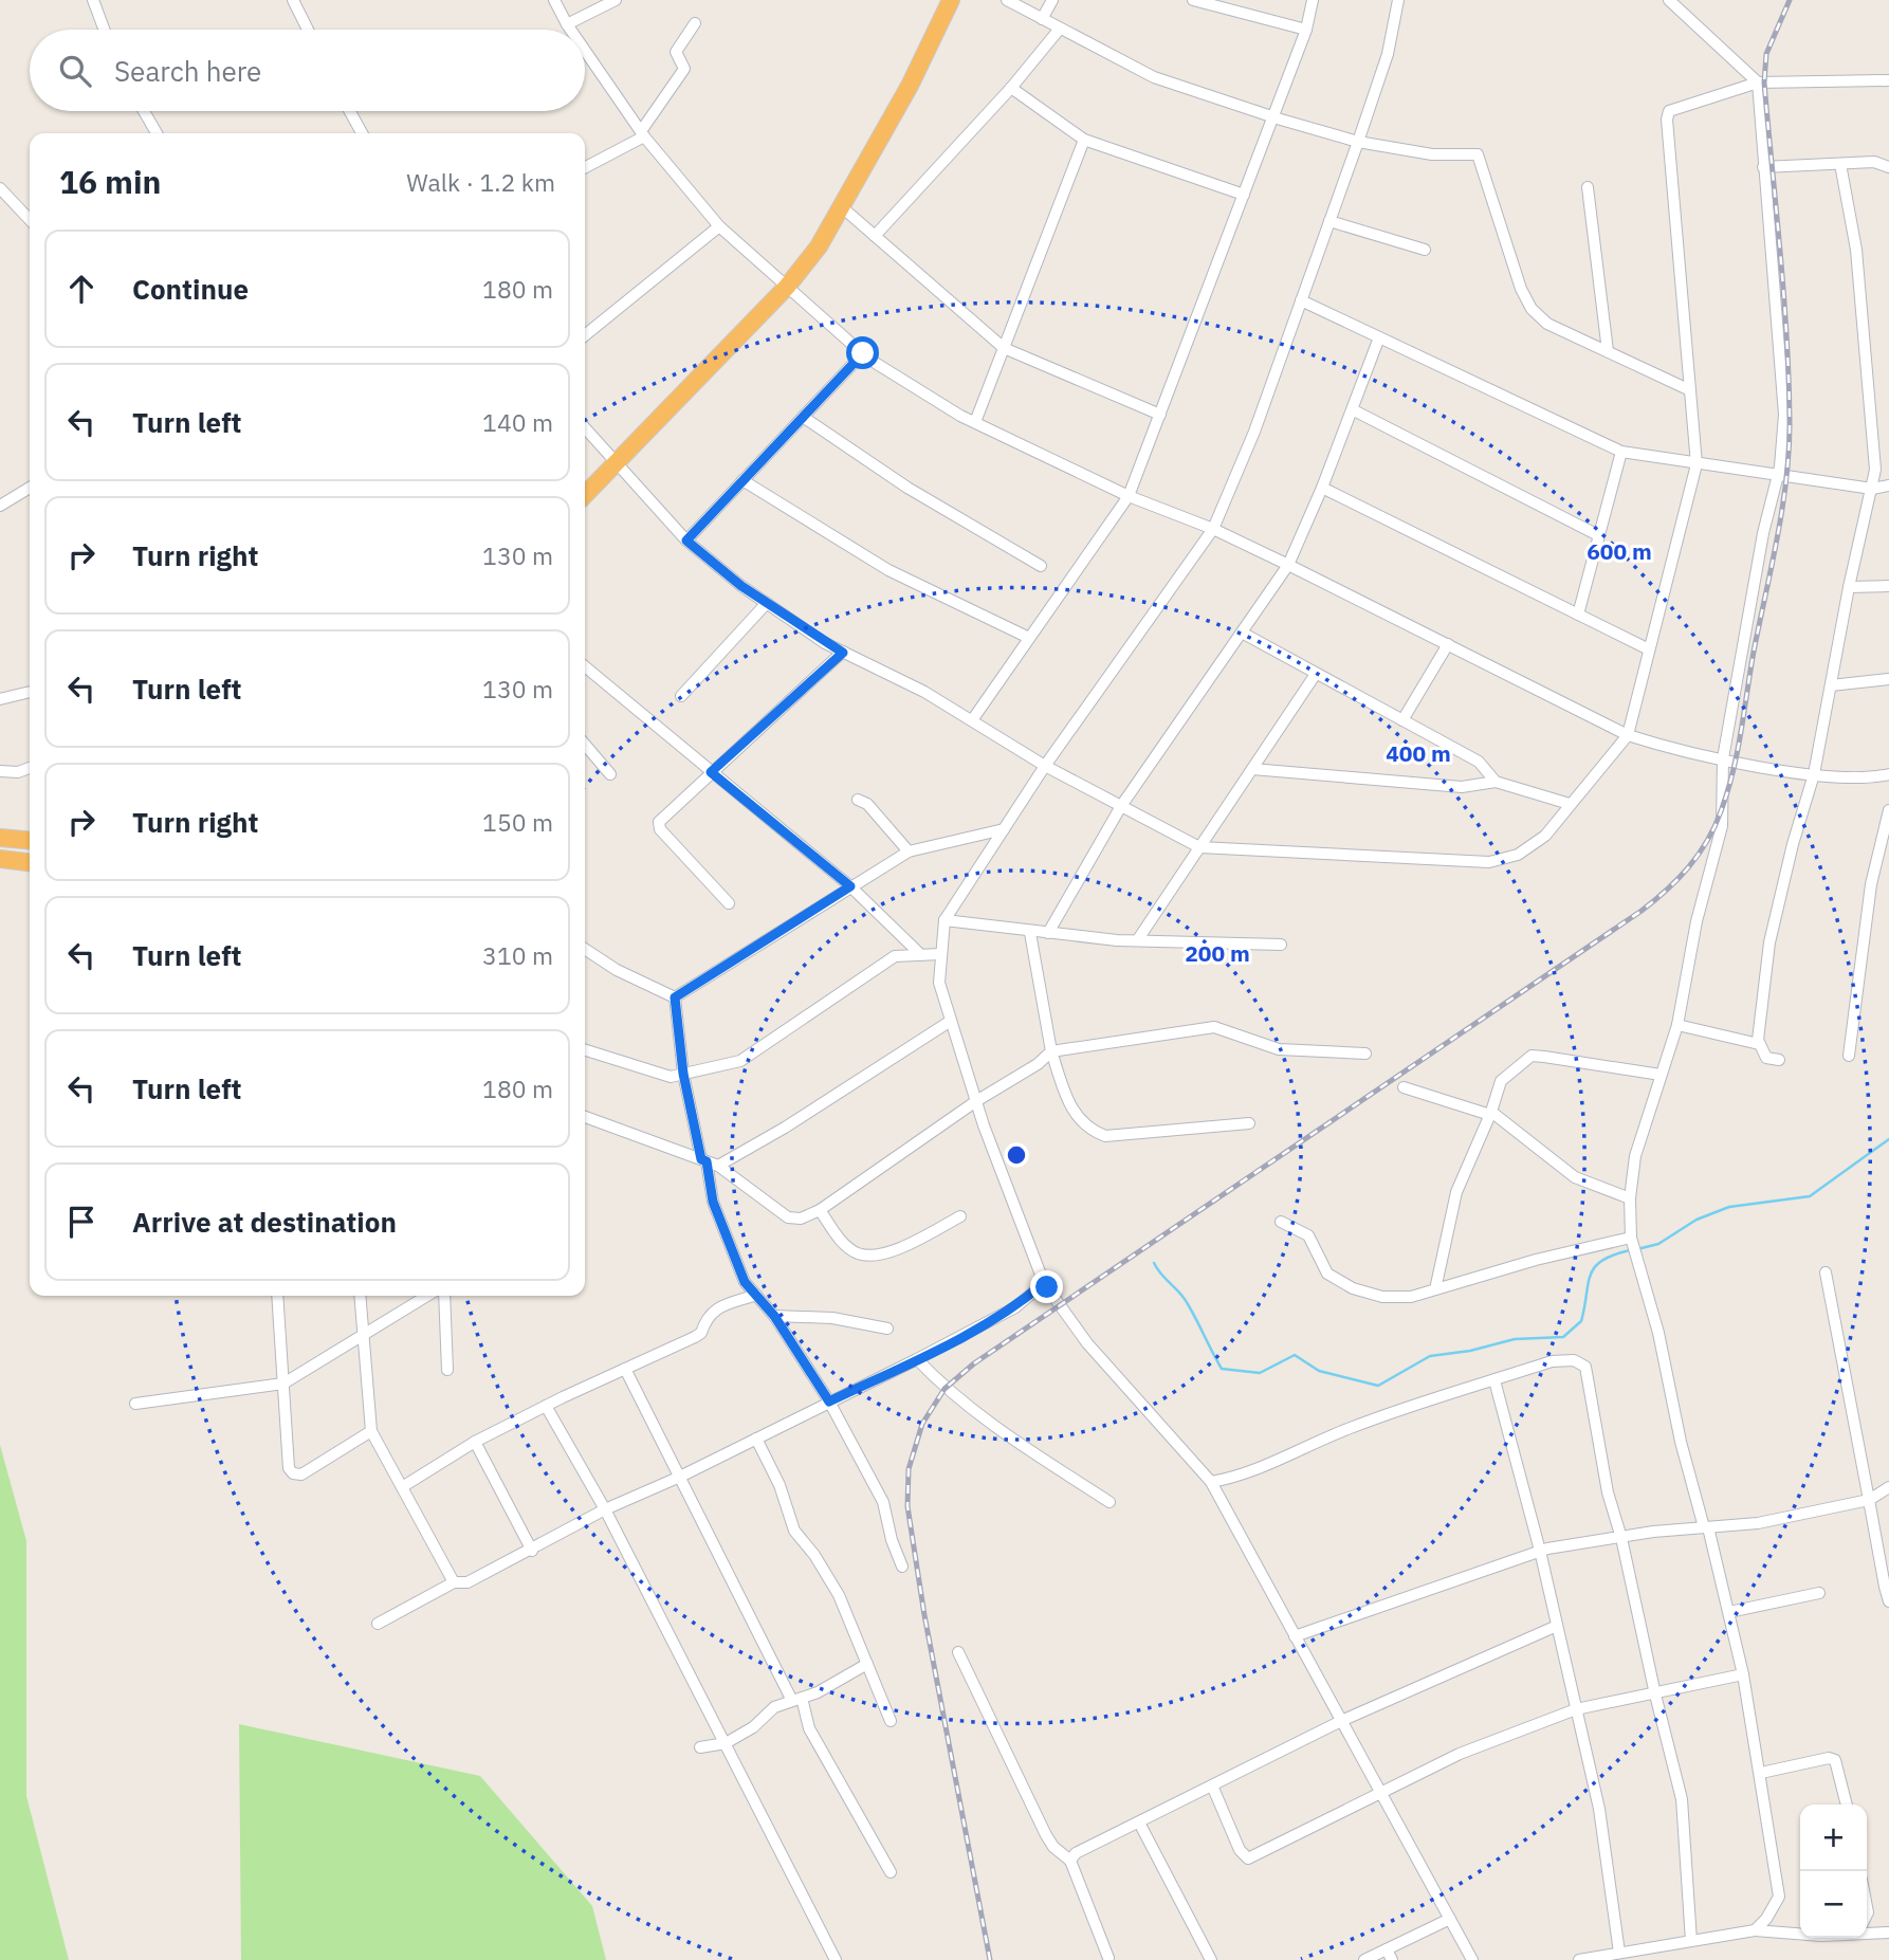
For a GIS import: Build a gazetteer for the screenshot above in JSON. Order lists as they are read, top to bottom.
{
  "page": {
    "search": "Search here",
    "heading": ["16 min", "Walk · 1.2 km"],
    "list": [
      ["Continue", "180 m"],
      ["Turn left", "140 m"],
      ["Turn right", "130 m"],
      ["Turn left", "130 m"],
      ["Turn right", "150 m"],
      ["Turn left", "310 m"],
      ["Turn left", "180 m"],
      "Arrive at destination"
    ],
    "map_buttons": ["+", "−"]
  },
  "rings": ["600 m", "400 m", "200 m"]
}
